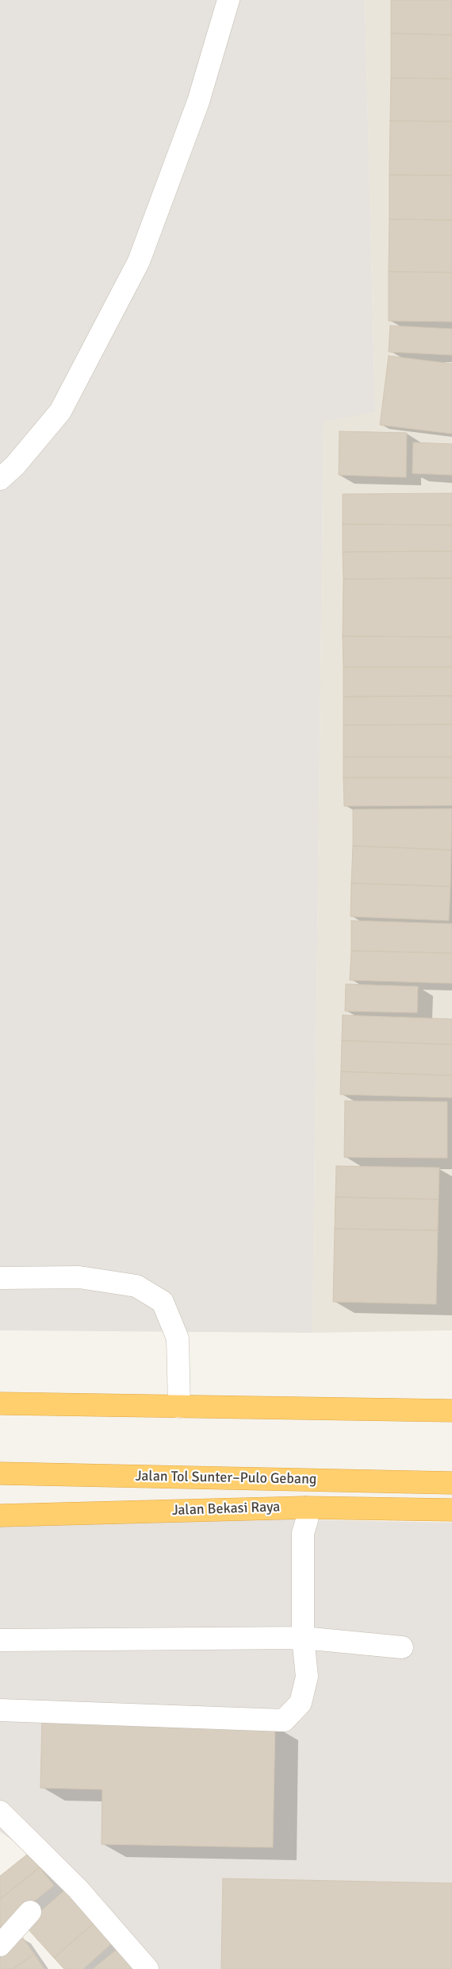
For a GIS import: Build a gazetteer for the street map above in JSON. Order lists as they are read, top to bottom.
{
  "streets": {
    "highway": ["Jalan Tol Sunter–Pulo Gebang", "Jalan Bekasi Raya"]
  }
}
